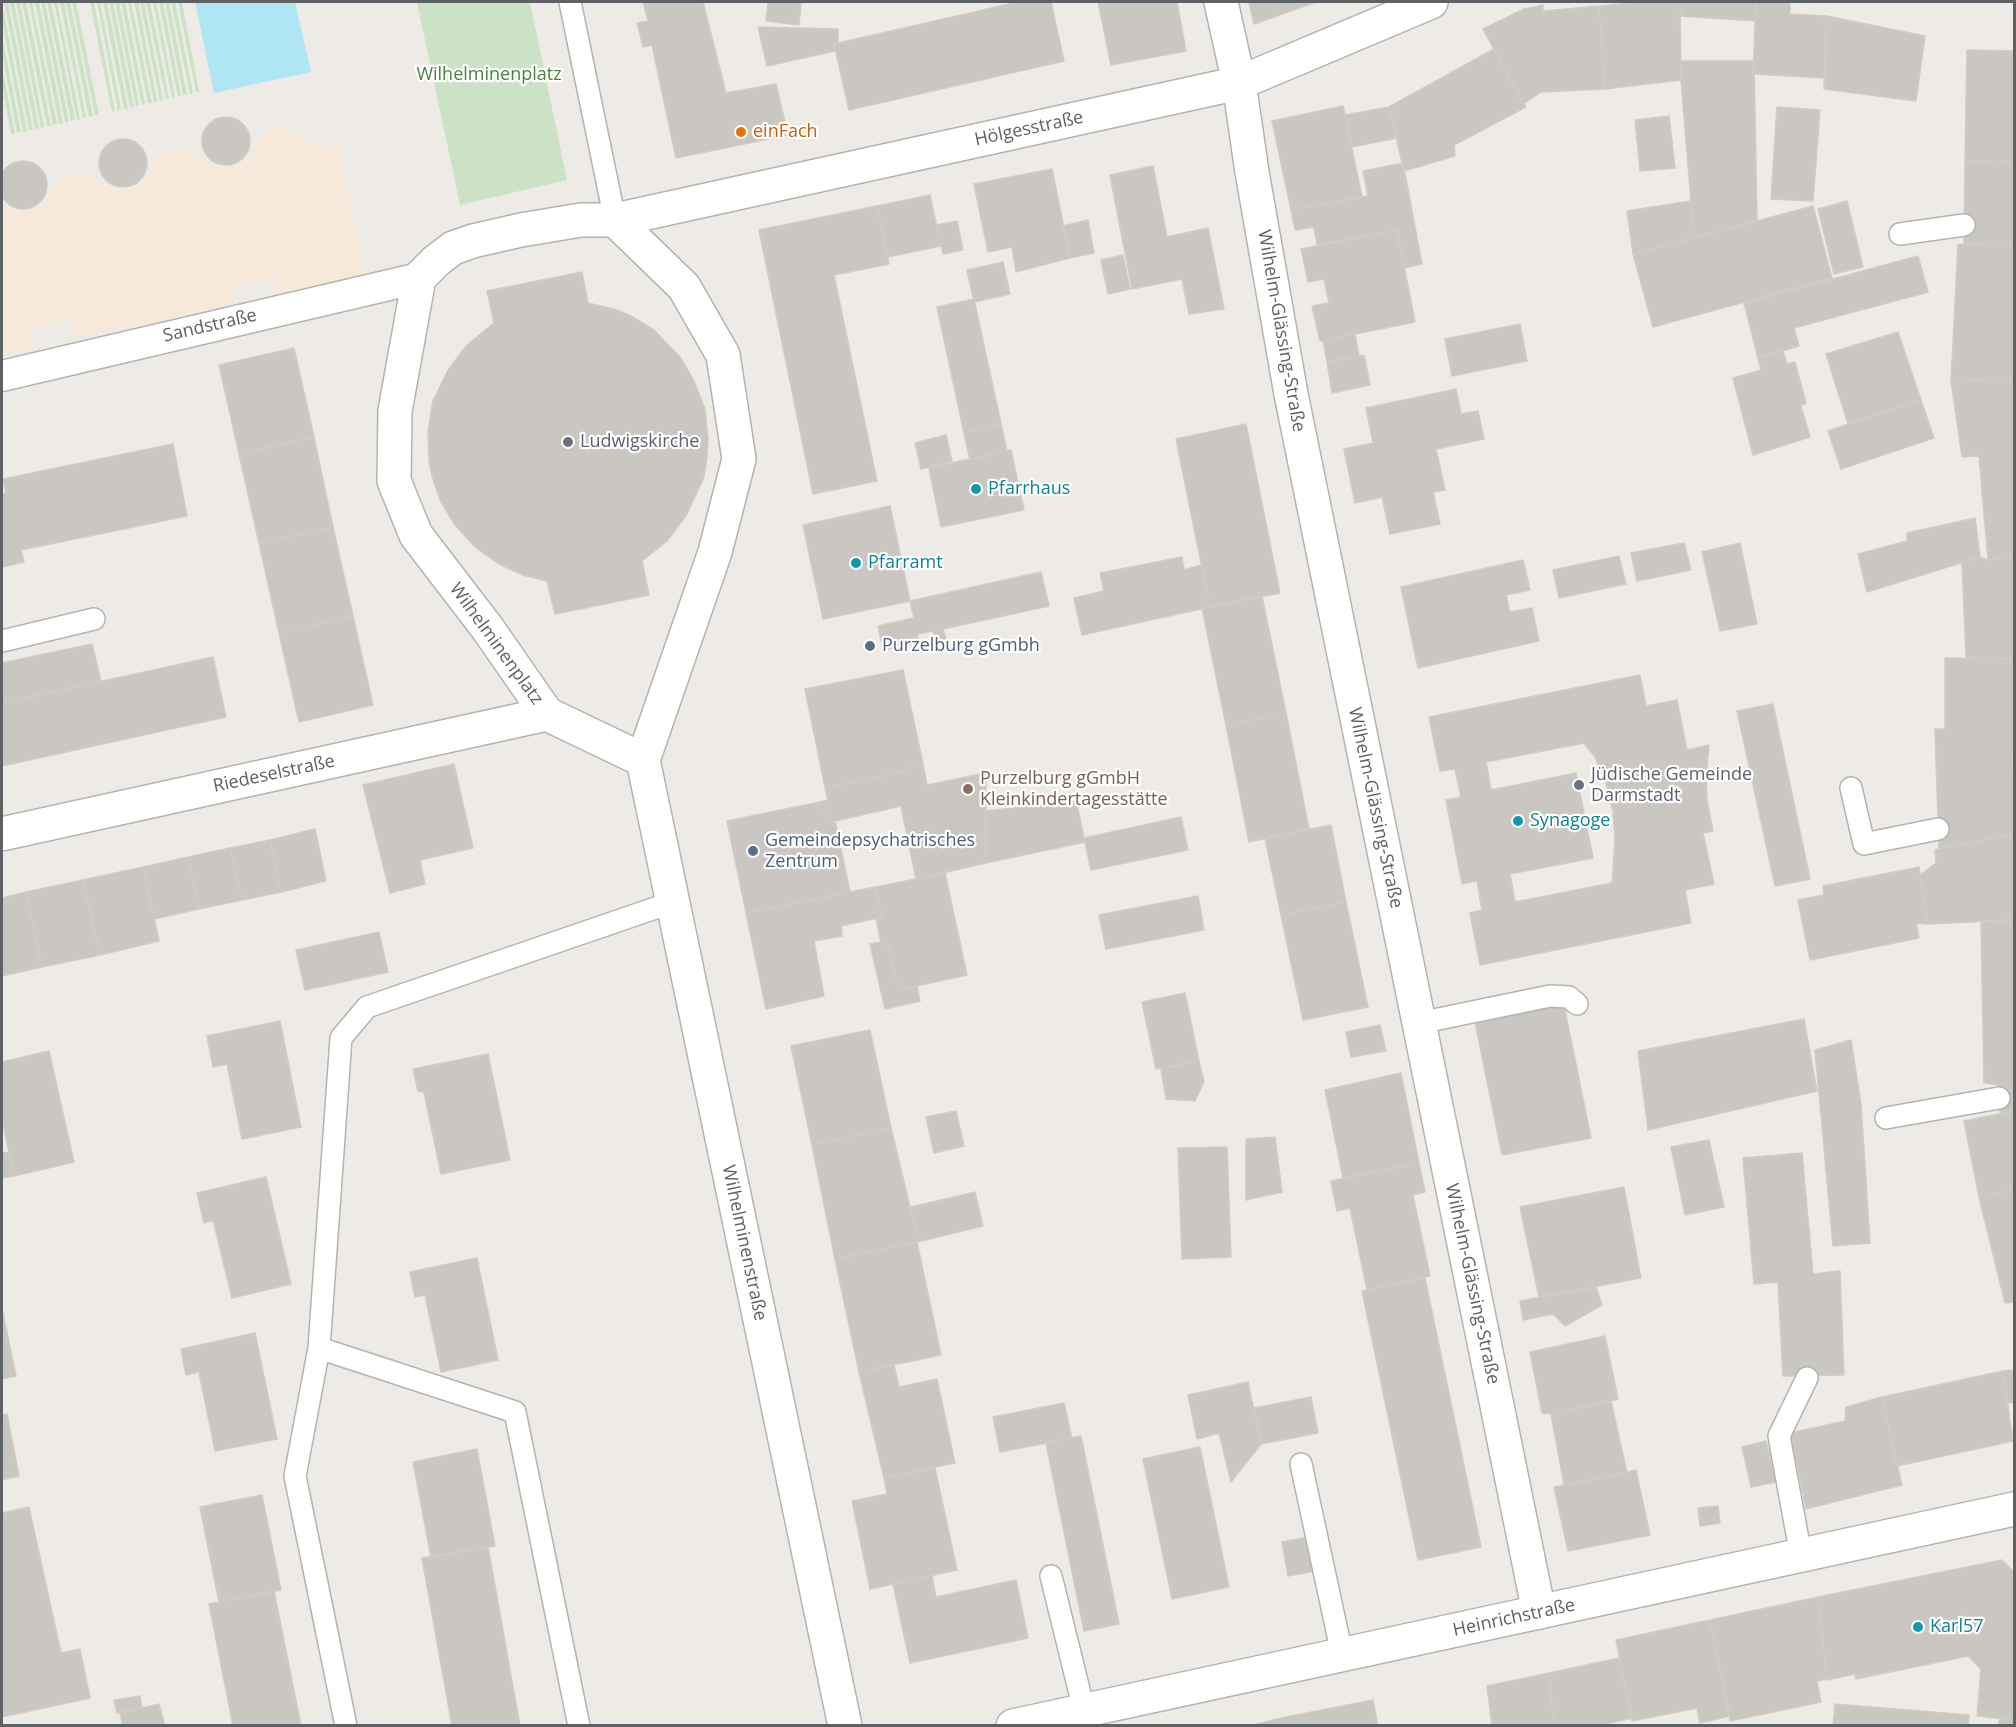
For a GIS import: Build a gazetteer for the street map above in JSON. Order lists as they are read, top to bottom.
{
  "streets": {
    "street": [
      "Hölgesstraße",
      "Sandstraße",
      "Wilhelm-Glässing-Straße",
      "Wilhelminenplatz",
      "Riedeselstraße",
      "Wilhelminenstraße",
      "Heinrichstraße"
    ]
  },
  "crossings": [
    ["Hölgesstraße", "Wilhelm-Glässing-Straße"],
    ["Sandstraße", "Wilhelminenplatz"],
    ["Wilhelm-Glässing-Straße", "Heinrichstraße"],
    ["Wilhelminenplatz", "Riedeselstraße"],
    ["Wilhelminenplatz", "Wilhelminenstraße"]
  ],
  "parks": ["Wilhelminenplatz"],
  "places": [
    "einFach",
    "Ludwigskirche",
    "Pfarrhaus",
    "Pfarramt",
    "Purzelburg gGmbh",
    "Jüdische Gemeinde Darmstadt",
    "Purzelburg gGmbH Kleinkindertagesstätte",
    "Synagoge",
    "Gemeindepsychatrisches Zentrum",
    "Karl57"
  ]
}
